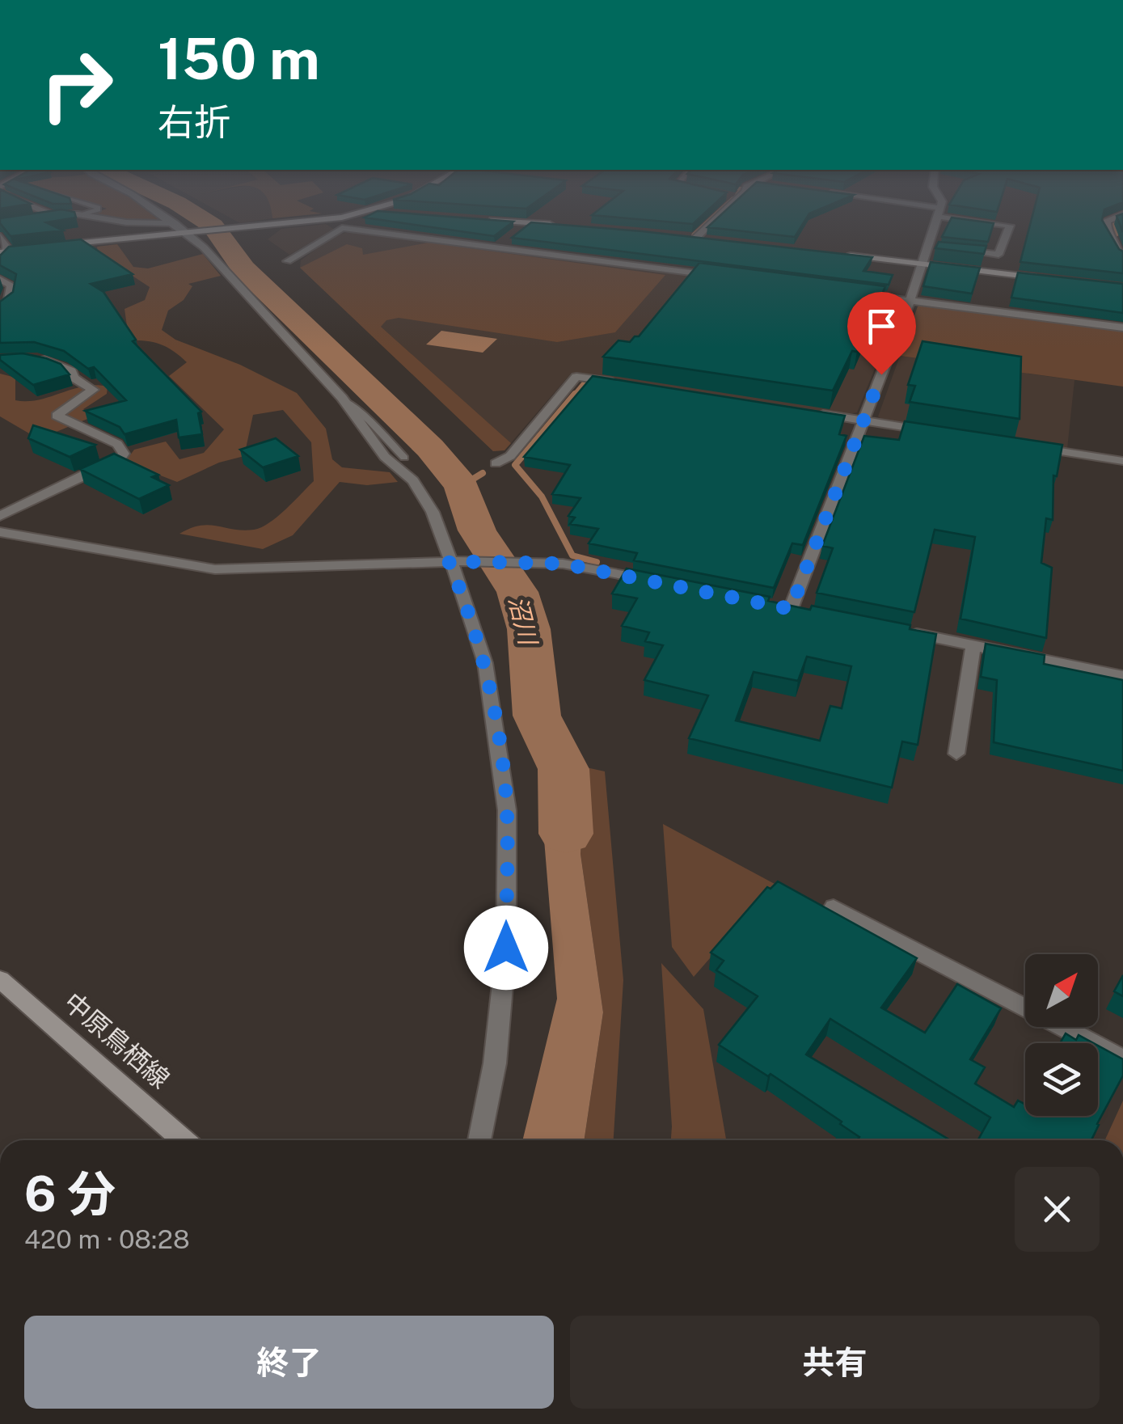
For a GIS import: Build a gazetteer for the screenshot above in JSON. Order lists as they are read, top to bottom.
{
  "streets": {
    "main road": ["中原鳥栖線"]
  },
  "water": ["沼川"],
  "north": "top right",
  "page": {
    "turn": ["150 m", "右折"],
    "heading": ["6 分", "420 m · 08:28"],
    "buttons": ["終了", "共有"]
  }
}
